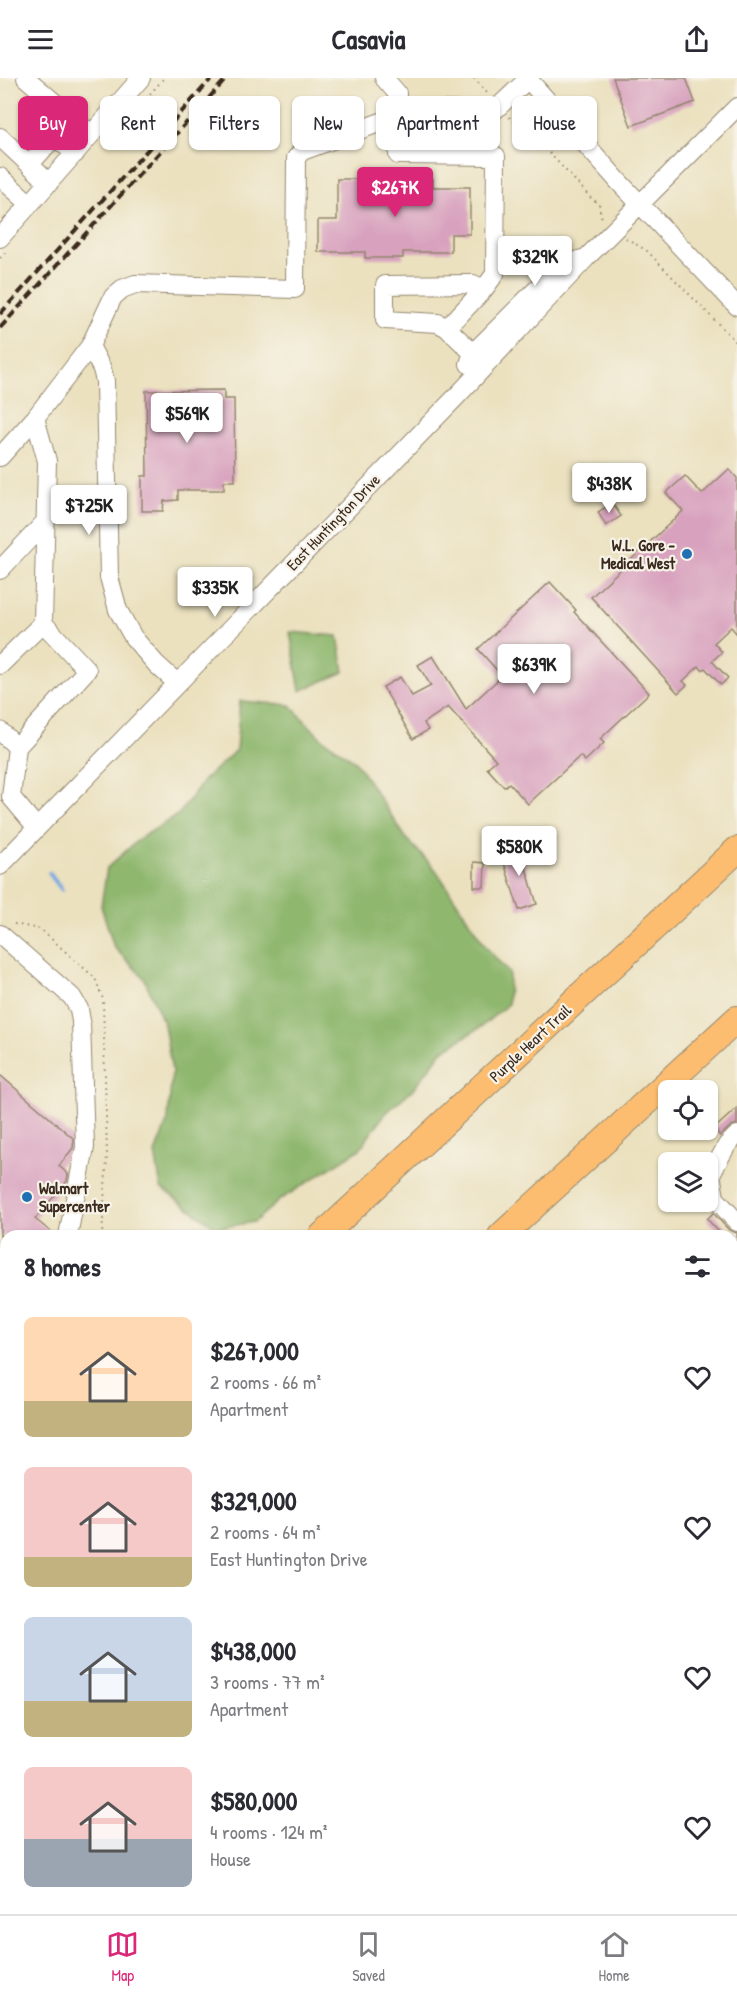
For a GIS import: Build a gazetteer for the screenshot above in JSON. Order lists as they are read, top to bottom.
{
  "streets": {
    "highway": ["Purple Heart Trail"],
    "street": ["East Huntington Drive"]
  },
  "places": ["W.L. Gore - Medical West", "Walmart Supercenter"],
  "page": {
    "header": "Casavia",
    "chip": [
      "Buy",
      "Rent",
      "Filters",
      "New",
      "Apartment",
      "House"
    ],
    "price": [
      "$267K",
      "$329K",
      "$569K",
      "$438K",
      "$725K",
      "$335K",
      "$639K",
      "$580K"
    ],
    "heading": "8 homes",
    "list": [
      {
        "name": "$267,000",
        "note": "2 rooms · 66 m² · Apartment"
      },
      {
        "name": "$329,000",
        "note": "2 rooms · 64 m² · East Huntington Drive"
      },
      {
        "name": "$438,000",
        "note": "3 rooms · 77 m² · Apartment"
      },
      {
        "name": "$580,000",
        "note": "4 rooms · 124 m² · House"
      }
    ],
    "tabs": ["Map", "Saved", "Home"]
  }
}
